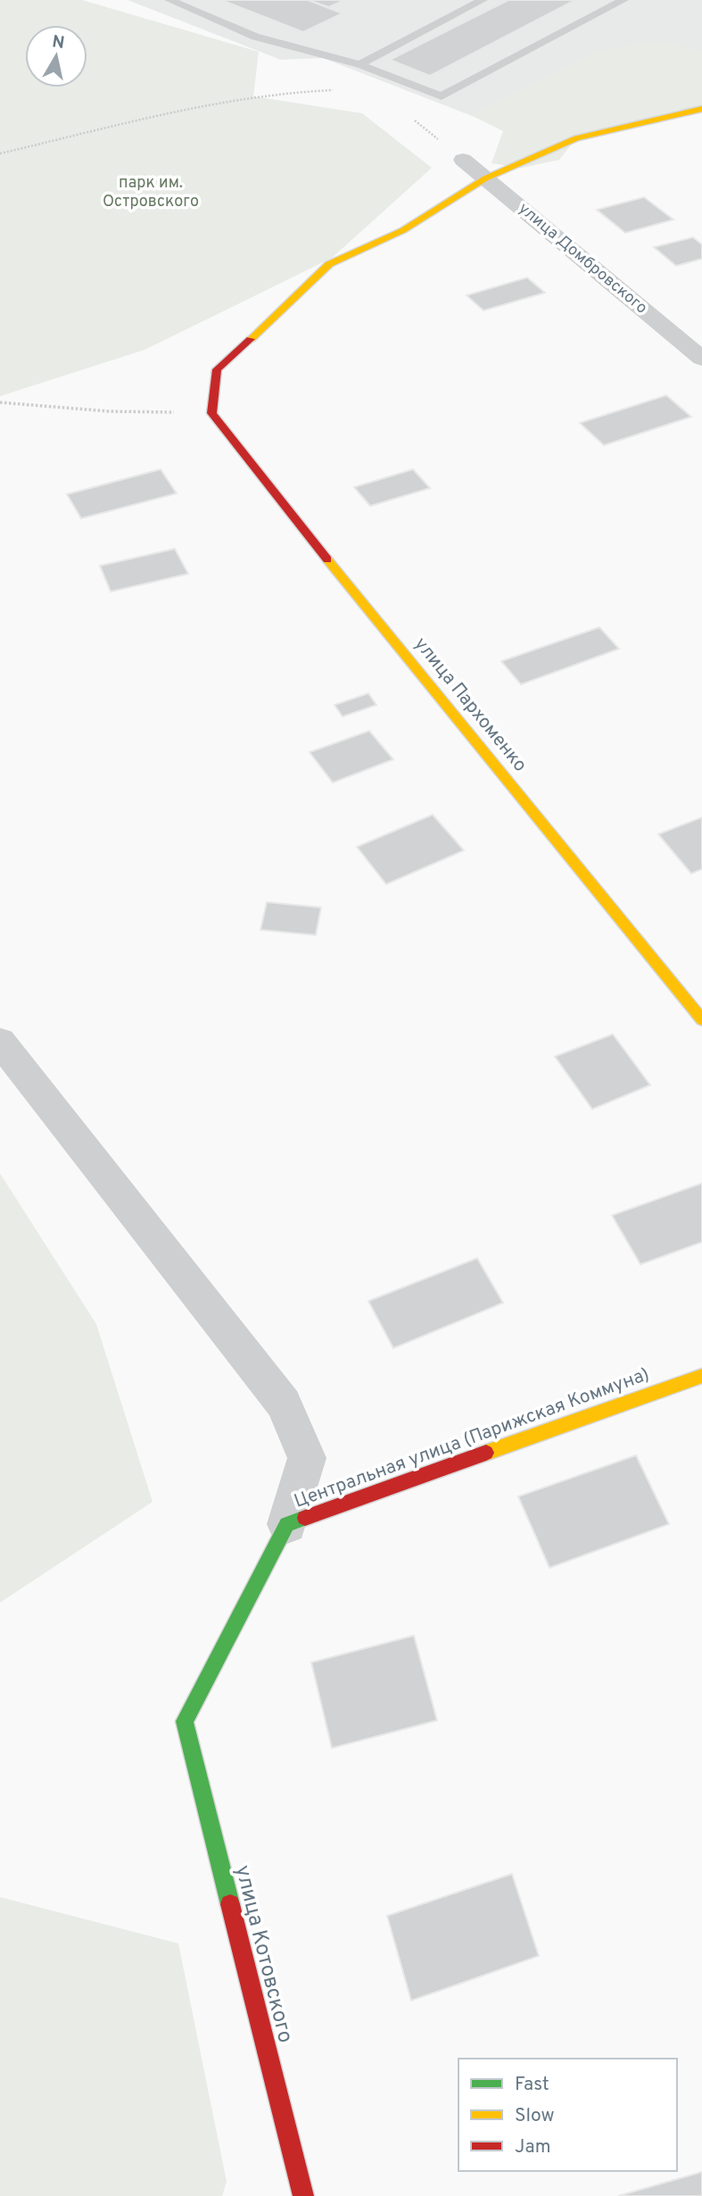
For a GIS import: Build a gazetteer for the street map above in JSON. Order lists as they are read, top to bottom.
{
  "streets": {
    "street": [
      "улица Домбровского",
      "улица Пархоменко",
      "Центральная улица (Парижская Коммуна)",
      "улица Котовского"
    ]
  },
  "crossings": [
    ["Центральная улица (Парижская Коммуна)", "улица Котовского"]
  ],
  "parks": ["парк им. Островского"],
  "legend": ["Fast", "Slow", "Jam"],
  "north": "top"
}
